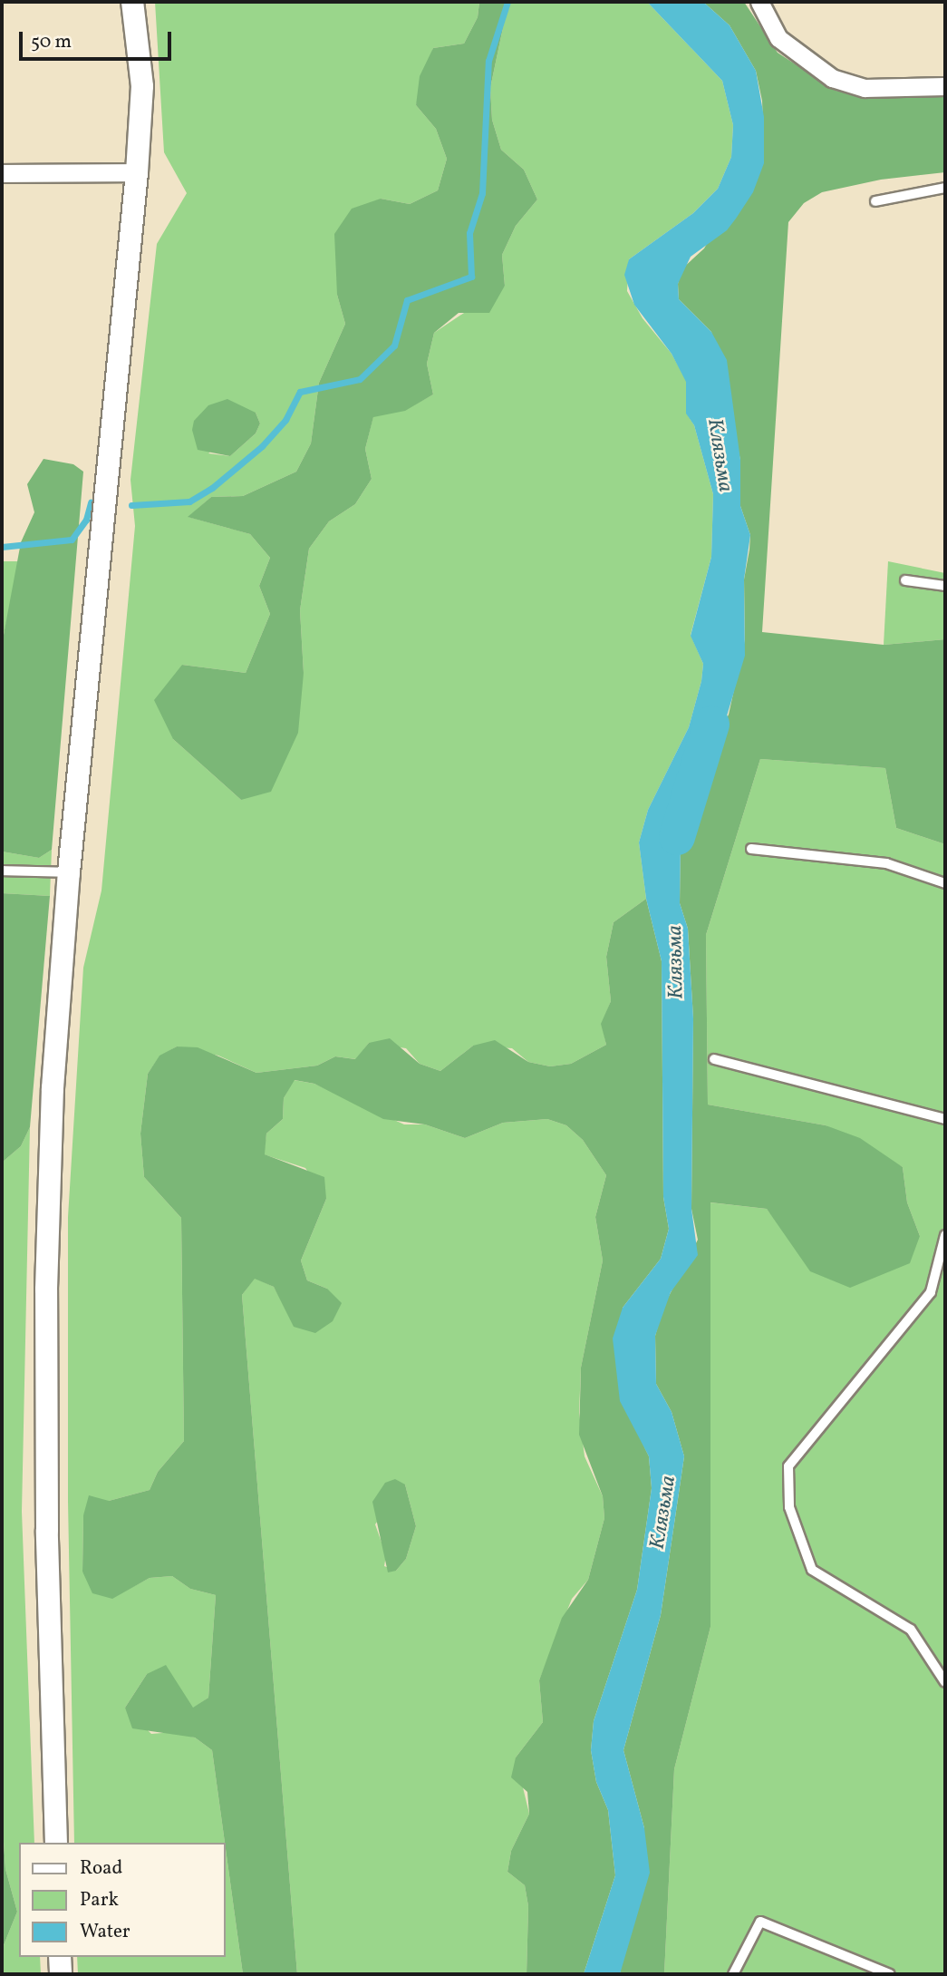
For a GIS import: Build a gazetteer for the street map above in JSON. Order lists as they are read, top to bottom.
{
  "water": ["Клязьма"],
  "legend": ["Road", "Park", "Water"],
  "scale_bar": "50 m"
}
